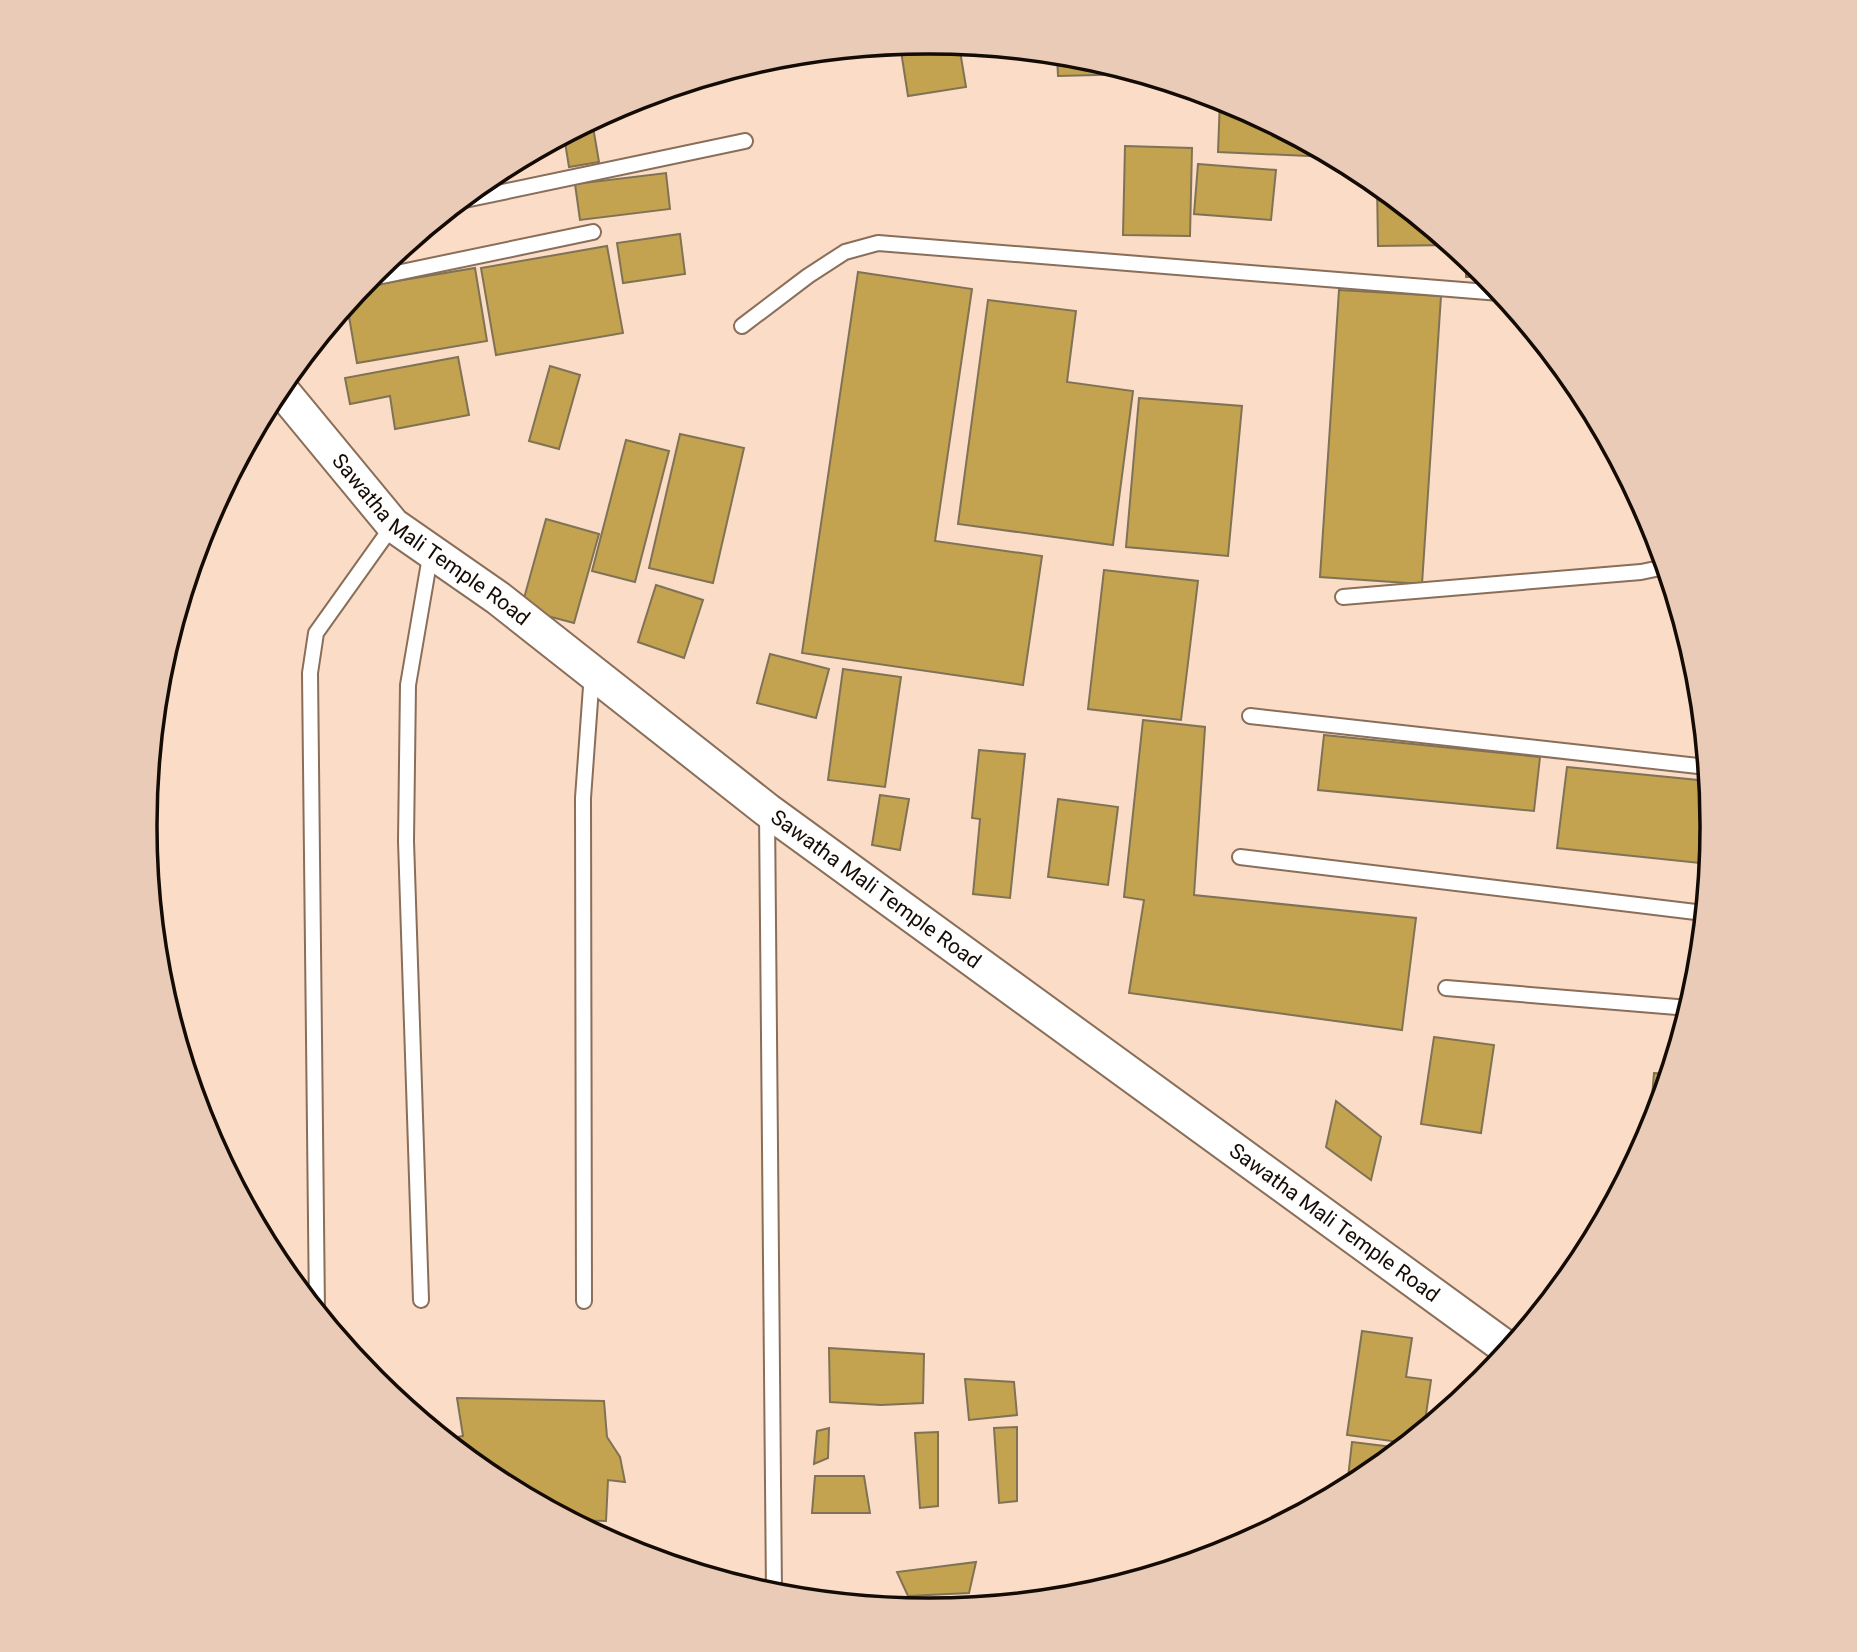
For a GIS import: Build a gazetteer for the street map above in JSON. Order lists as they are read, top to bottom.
{
  "streets": {
    "street": ["Sawatha Mali Temple Road"]
  }
}
